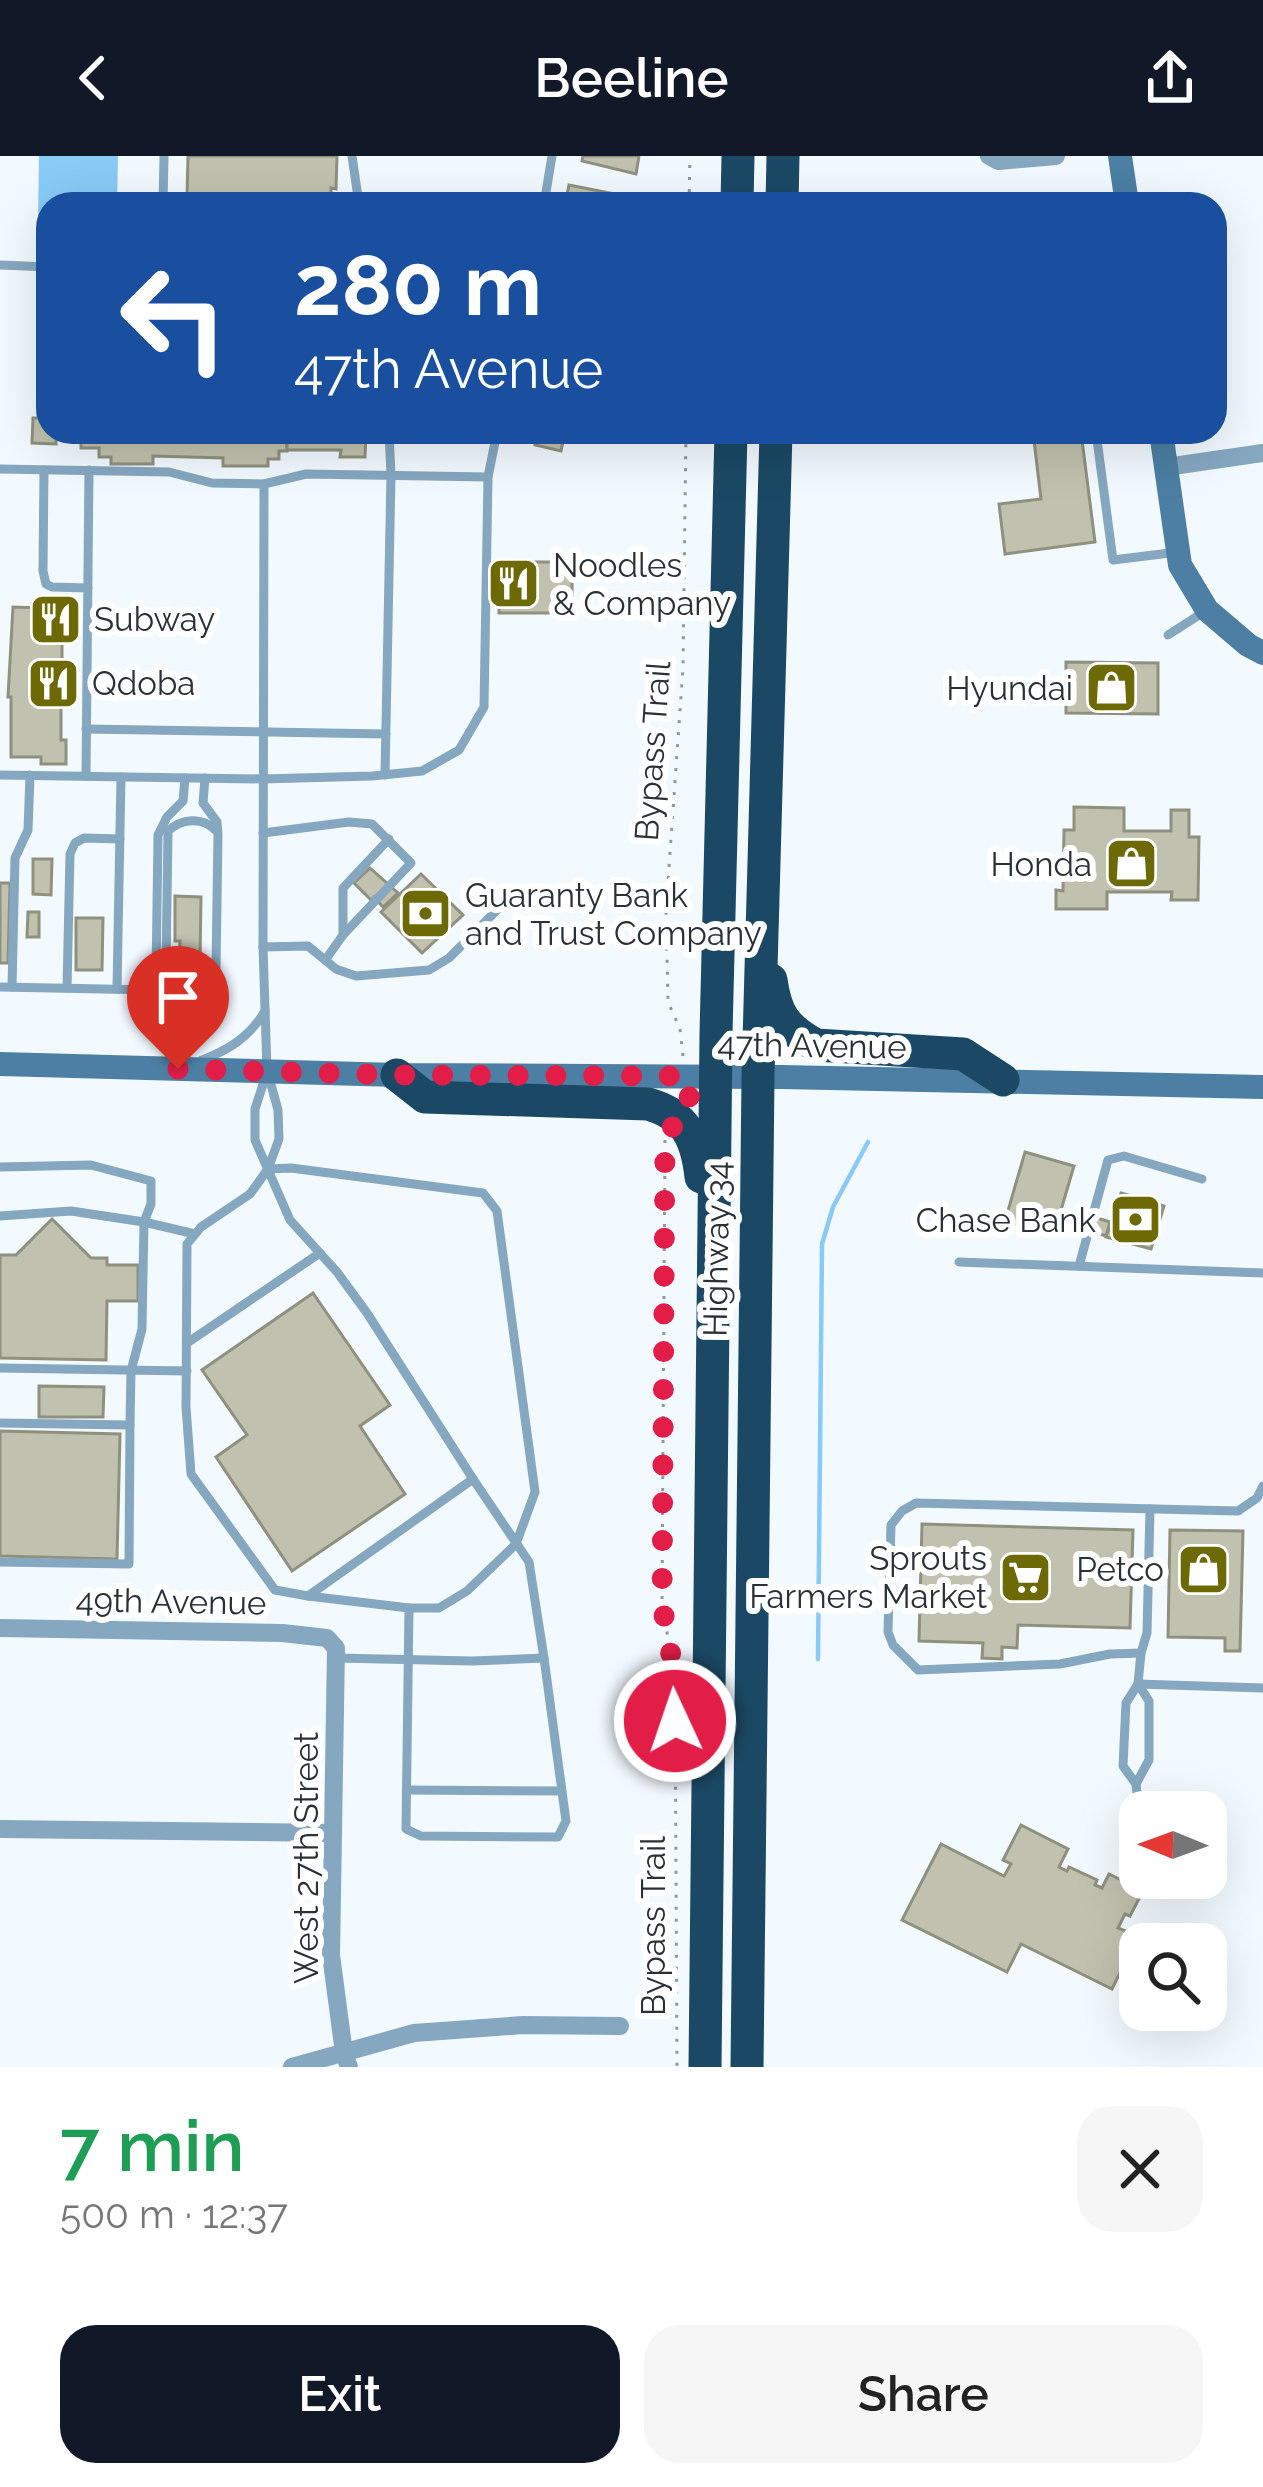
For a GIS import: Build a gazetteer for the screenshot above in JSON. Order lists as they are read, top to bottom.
{
  "streets": {
    "highway": ["Highway 34"],
    "main road": ["47th Avenue"],
    "street": ["49th Avenue", "West 27th Street"],
    "path": ["Bypass Trail"]
  },
  "crossings": [
    ["Bypass Trail", "47th Avenue"],
    ["Bypass Trail", "Highway 34"],
    ["47th Avenue", "Highway 34"],
    ["49th Avenue", "West 27th Street"]
  ],
  "places": {
    "restaurant": ["Noodles & Company", "Subway", "Qdoba"],
    "shop": ["Hyundai", "Honda", "Petco"],
    "bank": ["Guaranty Bank and Trust Company", "Chase Bank"],
    "supermarket": ["Sprouts Farmers Market"]
  },
  "north": "left",
  "page": {
    "header": "Beeline",
    "turn": ["280 m", "47th Avenue"],
    "heading": ["7 min", "500 m · 12:37"],
    "buttons": ["Exit", "Share"]
  }
}
